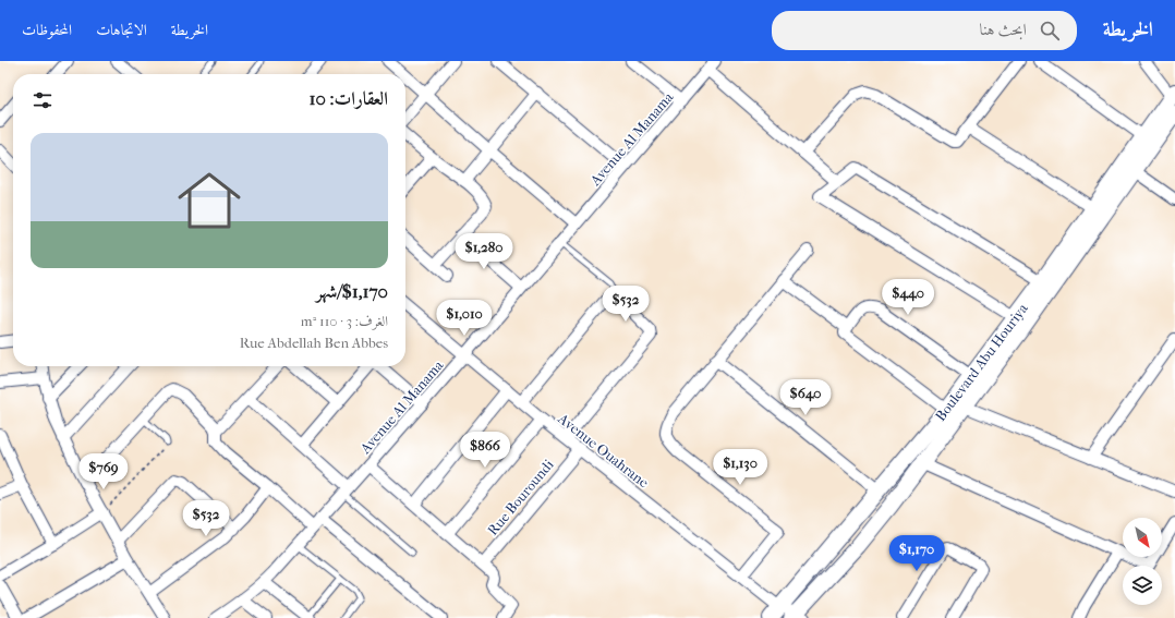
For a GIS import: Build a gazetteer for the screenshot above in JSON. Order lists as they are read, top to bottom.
{
  "streets": {
    "main road": ["Boulevard Abu Houriya"],
    "street": ["Avenue Al Manama", "Avenue Ouahrane", "Rue Bouroundi"]
  },
  "crossings": [
    ["Avenue Al Manama", "Avenue Ouahrane"],
    ["Boulevard Abu Houriya", "Avenue Ouahrane"],
    ["Avenue Ouahrane", "Rue Bouroundi"]
  ],
  "north": "bottom right",
  "page": {
    "header": "الخريطة",
    "search": "ابحث هنا",
    "nav": ["الخريطة", "الاتجاهات", "المحفوظات"],
    "heading": "العقارات: 10",
    "list": [
      {
        "name": "$1,170/شهر",
        "note": "الغرف: 3 · 110 m² · Rue Abdellah Ben Abbes"
      }
    ],
    "price": [
      "$1,280",
      "$440",
      "$532",
      "$1,010",
      "$640",
      "$866",
      "$1,130",
      "$769",
      "$532",
      "$1,170"
    ]
  }
}
